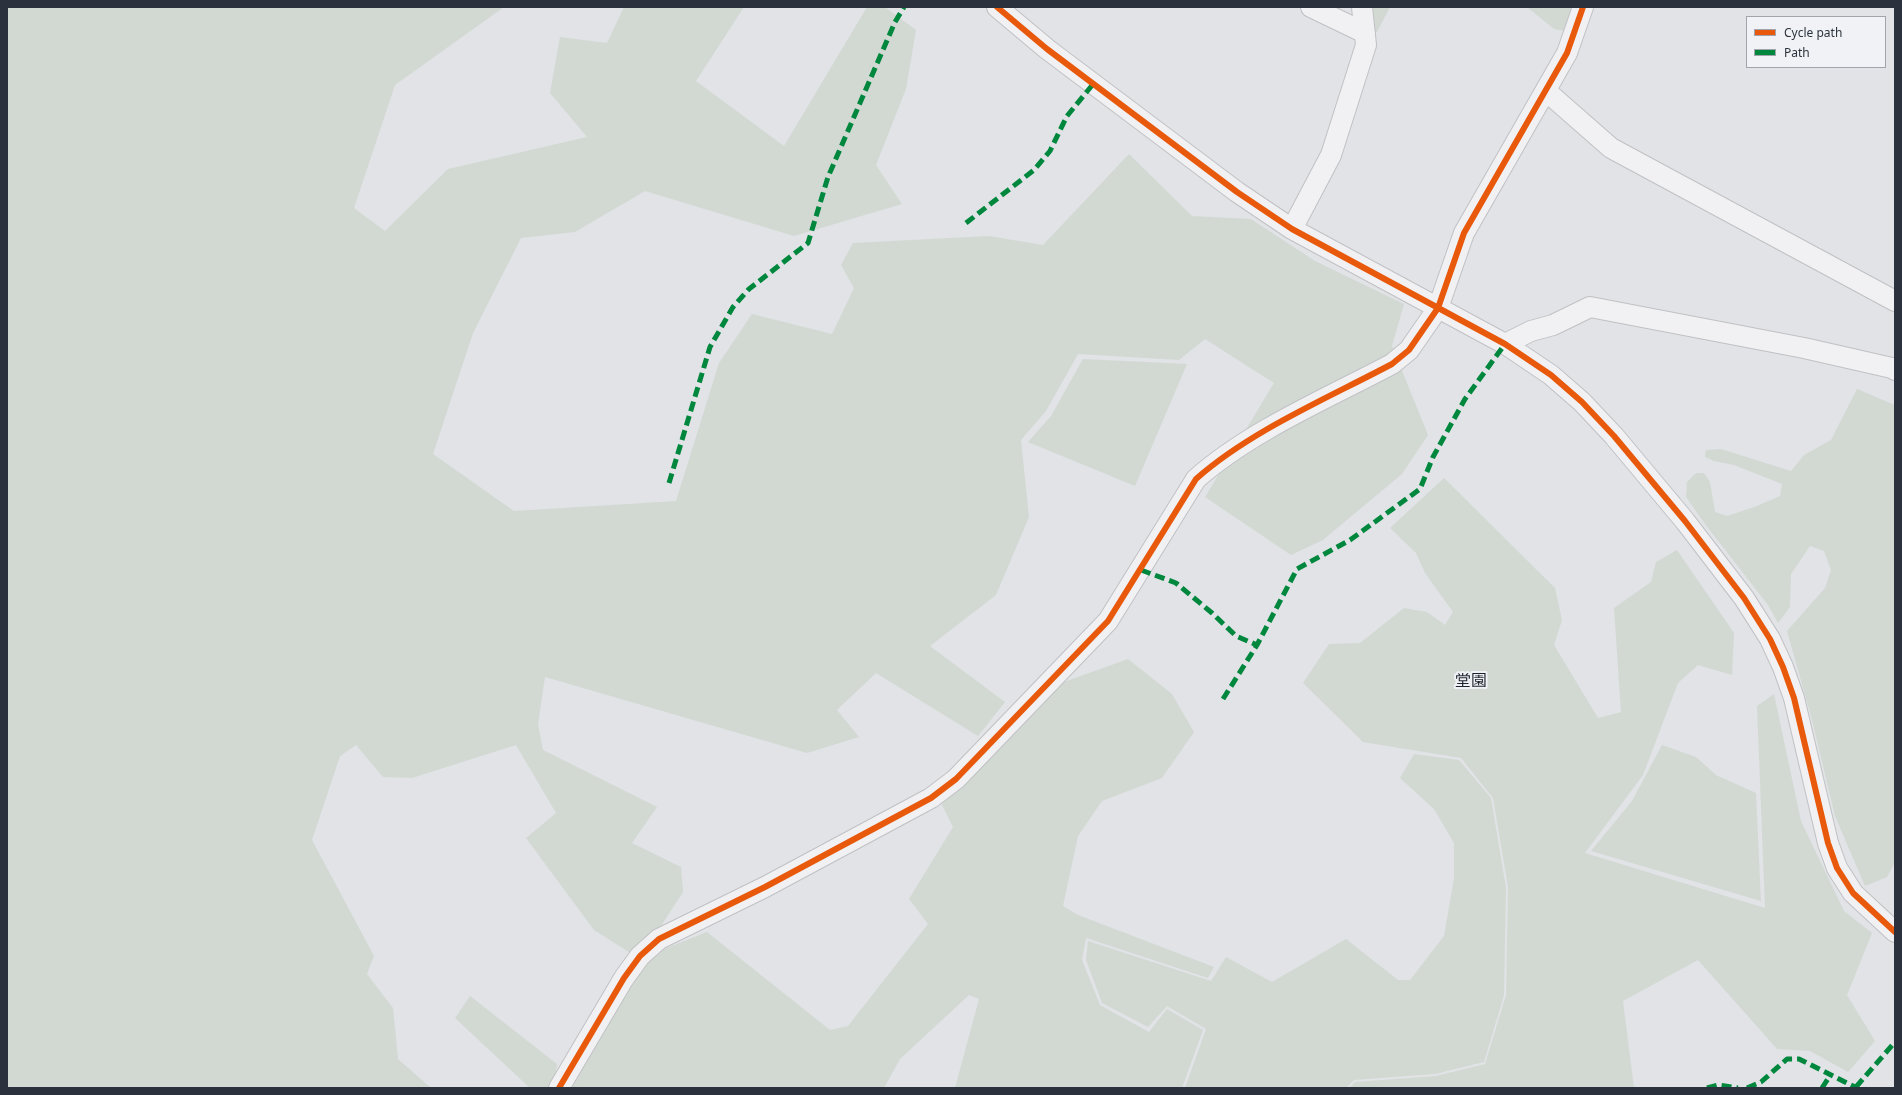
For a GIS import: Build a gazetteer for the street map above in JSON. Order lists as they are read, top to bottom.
{
  "districts": ["堂園"],
  "legend": ["Cycle path", "Path"]
}
